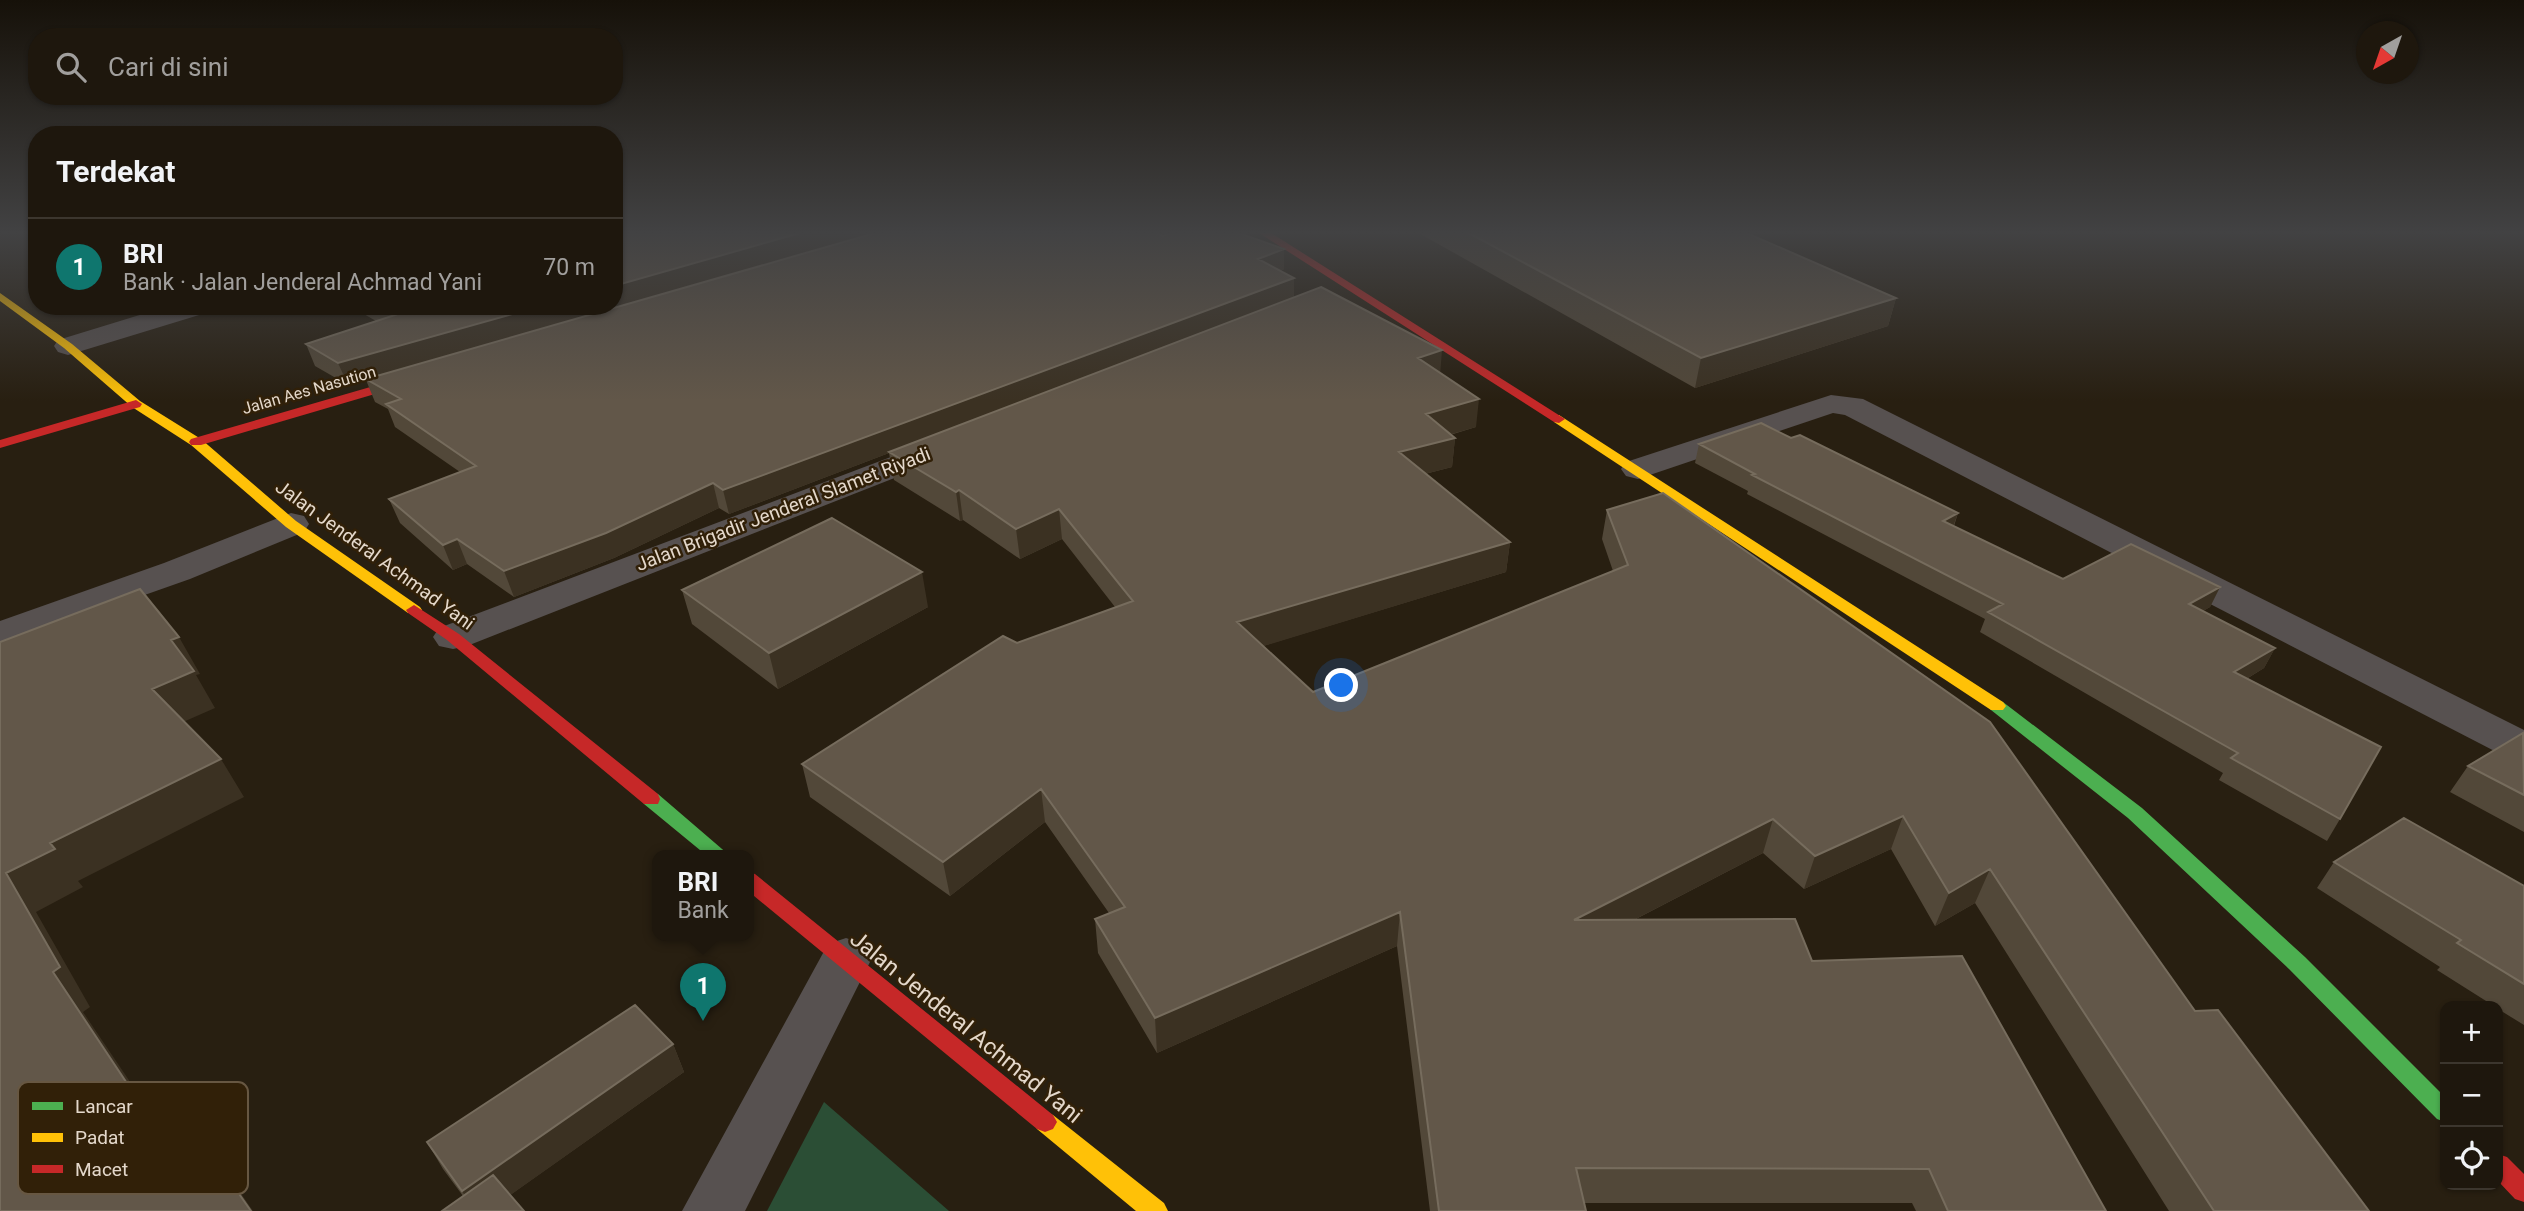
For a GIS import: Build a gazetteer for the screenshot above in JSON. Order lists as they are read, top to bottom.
{
  "streets": {
    "main road": ["Jalan Aes Nasution", "Jalan Jenderal Achmad Yani"],
    "street": ["Jalan Brigadir Jenderal Slamet Riyadi"]
  },
  "crossings": [
    ["Jalan Aes Nasution", "Jalan Jenderal Achmad Yani"],
    ["Jalan Brigadir Jenderal Slamet Riyadi", "Jalan Jenderal Achmad Yani"]
  ],
  "legend": ["Lancar", "Padat", "Macet"],
  "north": "bottom left",
  "page": {
    "search": "Cari di sini",
    "heading": "Terdekat",
    "list": [
      {
        "mark": "1",
        "name": "BRI",
        "note": "Bank · Jalan Jenderal Achmad Yani",
        "value": "70 m"
      }
    ],
    "popup": ["BRI", "Bank"],
    "pins": "1",
    "map_buttons": ["+", "−"]
  }
}
